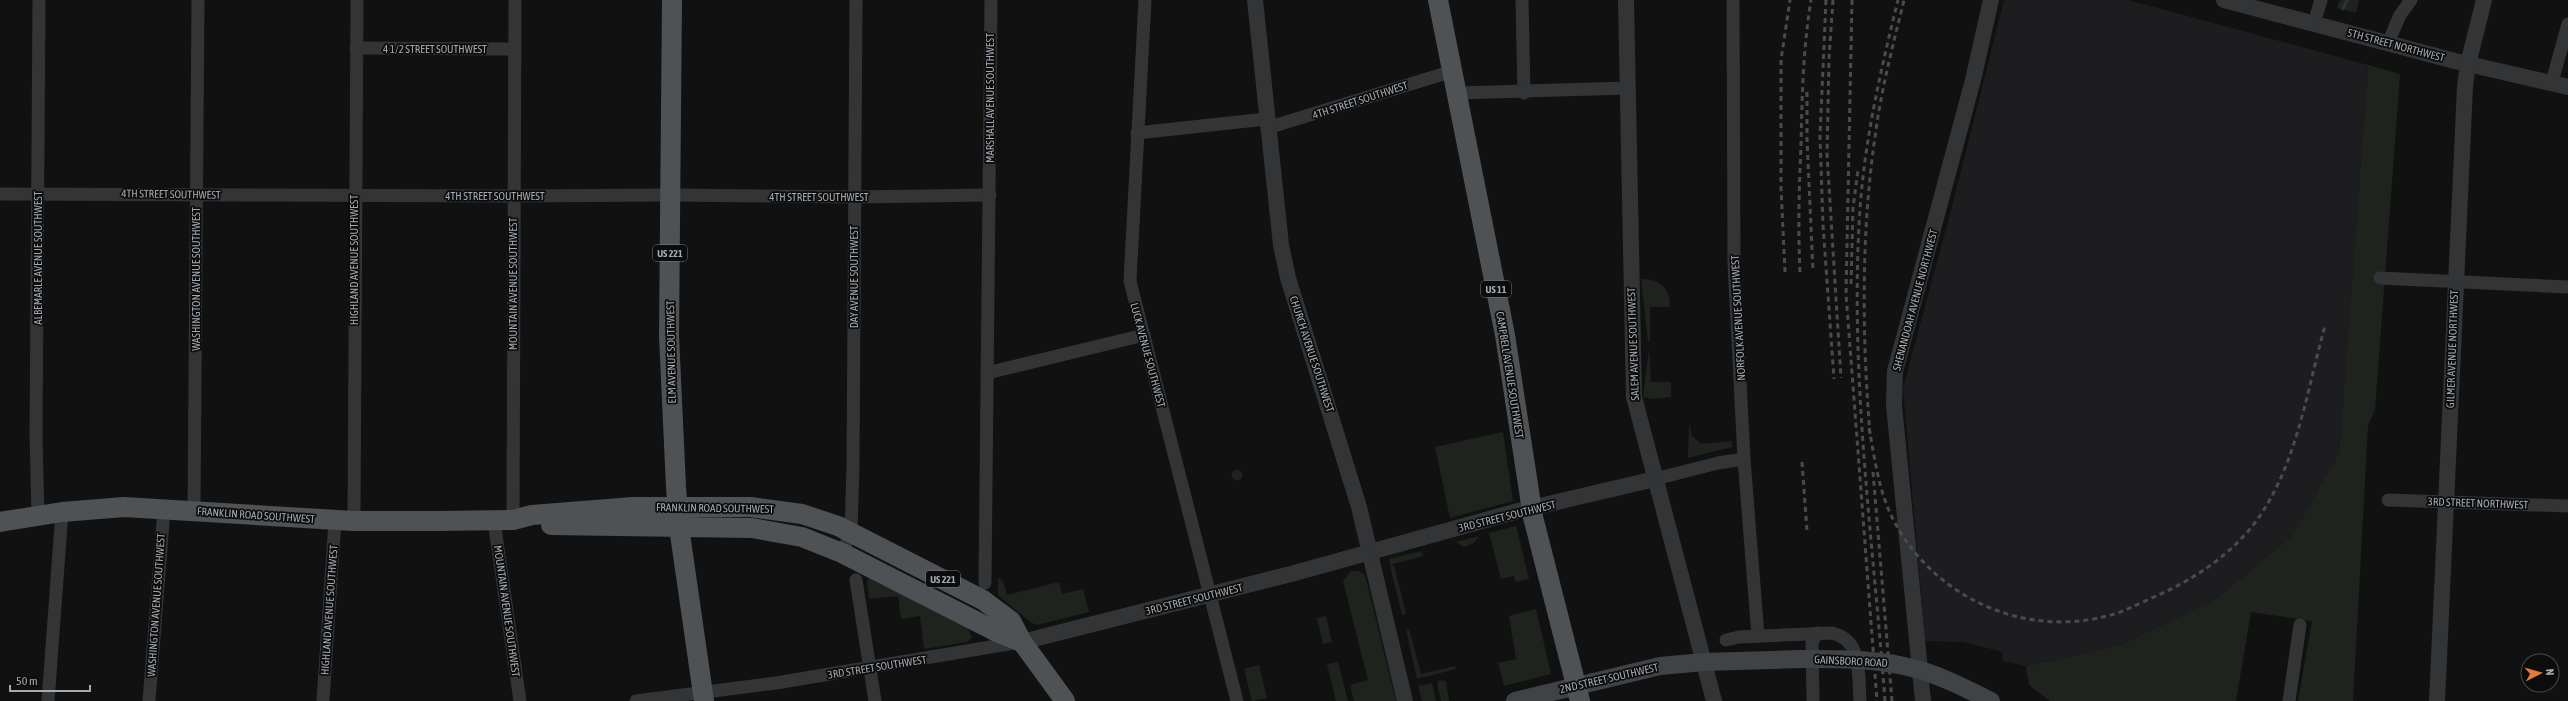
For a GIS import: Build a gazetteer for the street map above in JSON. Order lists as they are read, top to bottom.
{
  "streets": {
    "main road": [
      "US 221",
      "US 11",
      "ELM AVENUE SOUTHWEST",
      "CAMPBELL AVENUE SOUTHWEST",
      "FRANKLIN ROAD SOUTHWEST",
      "GAINSBORO ROAD",
      "2ND STREET SOUTHWEST"
    ],
    "street": [
      "5TH STREET NORTHWEST",
      "4 1/2 STREET SOUTHWEST",
      "MARSHALL AVENUE SOUTHWEST",
      "4TH STREET SOUTHWEST",
      "ALBEMARLE AVENUE SOUTHWEST",
      "HIGHLAND AVENUE SOUTHWEST",
      "DAY AVENUE SOUTHWEST",
      "WASHINGTON AVENUE SOUTHWEST",
      "MOUNTAIN AVENUE SOUTHWEST",
      "SHENANDOAH AVENUE NORTHWEST",
      "NORFOLK AVENUE SOUTHWEST",
      "SALEM AVENUE SOUTHWEST",
      "GILMER AVENUE NORTHWEST",
      "CHURCH AVENUE SOUTHWEST",
      "LUCK AVENUE SOUTHWEST",
      "3RD STREET NORTHWEST",
      "3RD STREET SOUTHWEST"
    ]
  },
  "crossings": [
    ["5TH STREET NORTHWEST", "GILMER AVENUE NORTHWEST"],
    ["4 1/2 STREET SOUTHWEST", "HIGHLAND AVENUE SOUTHWEST"],
    ["4 1/2 STREET SOUTHWEST", "MOUNTAIN AVENUE SOUTHWEST"],
    ["MARSHALL AVENUE SOUTHWEST", "4TH STREET SOUTHWEST"],
    ["4TH STREET SOUTHWEST", "ALBEMARLE AVENUE SOUTHWEST"],
    ["4TH STREET SOUTHWEST", "HIGHLAND AVENUE SOUTHWEST"],
    ["4TH STREET SOUTHWEST", "DAY AVENUE SOUTHWEST"],
    ["4TH STREET SOUTHWEST", "WASHINGTON AVENUE SOUTHWEST"],
    ["4TH STREET SOUTHWEST", "MOUNTAIN AVENUE SOUTHWEST"],
    ["4TH STREET SOUTHWEST", "ELM AVENUE SOUTHWEST"],
    ["4TH STREET SOUTHWEST", "CHURCH AVENUE SOUTHWEST"],
    ["4TH STREET SOUTHWEST", "LUCK AVENUE SOUTHWEST"],
    ["4TH STREET SOUTHWEST", "CAMPBELL AVENUE SOUTHWEST"],
    ["ALBEMARLE AVENUE SOUTHWEST", "FRANKLIN ROAD SOUTHWEST"],
    ["HIGHLAND AVENUE SOUTHWEST", "FRANKLIN ROAD SOUTHWEST"],
    ["DAY AVENUE SOUTHWEST", "FRANKLIN ROAD SOUTHWEST"],
    ["WASHINGTON AVENUE SOUTHWEST", "FRANKLIN ROAD SOUTHWEST"],
    ["MOUNTAIN AVENUE SOUTHWEST", "FRANKLIN ROAD SOUTHWEST"],
    ["NORFOLK AVENUE SOUTHWEST", "3RD STREET SOUTHWEST"],
    ["SALEM AVENUE SOUTHWEST", "3RD STREET SOUTHWEST"],
    ["SALEM AVENUE SOUTHWEST", "GAINSBORO ROAD"],
    ["SALEM AVENUE SOUTHWEST", "2ND STREET SOUTHWEST"],
    ["GILMER AVENUE NORTHWEST", "3RD STREET NORTHWEST"],
    ["ELM AVENUE SOUTHWEST", "FRANKLIN ROAD SOUTHWEST"],
    ["ELM AVENUE SOUTHWEST", "3RD STREET SOUTHWEST"],
    ["CHURCH AVENUE SOUTHWEST", "3RD STREET SOUTHWEST"],
    ["LUCK AVENUE SOUTHWEST", "3RD STREET SOUTHWEST"],
    ["CAMPBELL AVENUE SOUTHWEST", "3RD STREET SOUTHWEST"],
    ["CAMPBELL AVENUE SOUTHWEST", "2ND STREET SOUTHWEST"],
    ["FRANKLIN ROAD SOUTHWEST", "3RD STREET SOUTHWEST"],
    ["GAINSBORO ROAD", "2ND STREET SOUTHWEST"]
  ],
  "scale_bar": "50 m",
  "north": "right"
}
